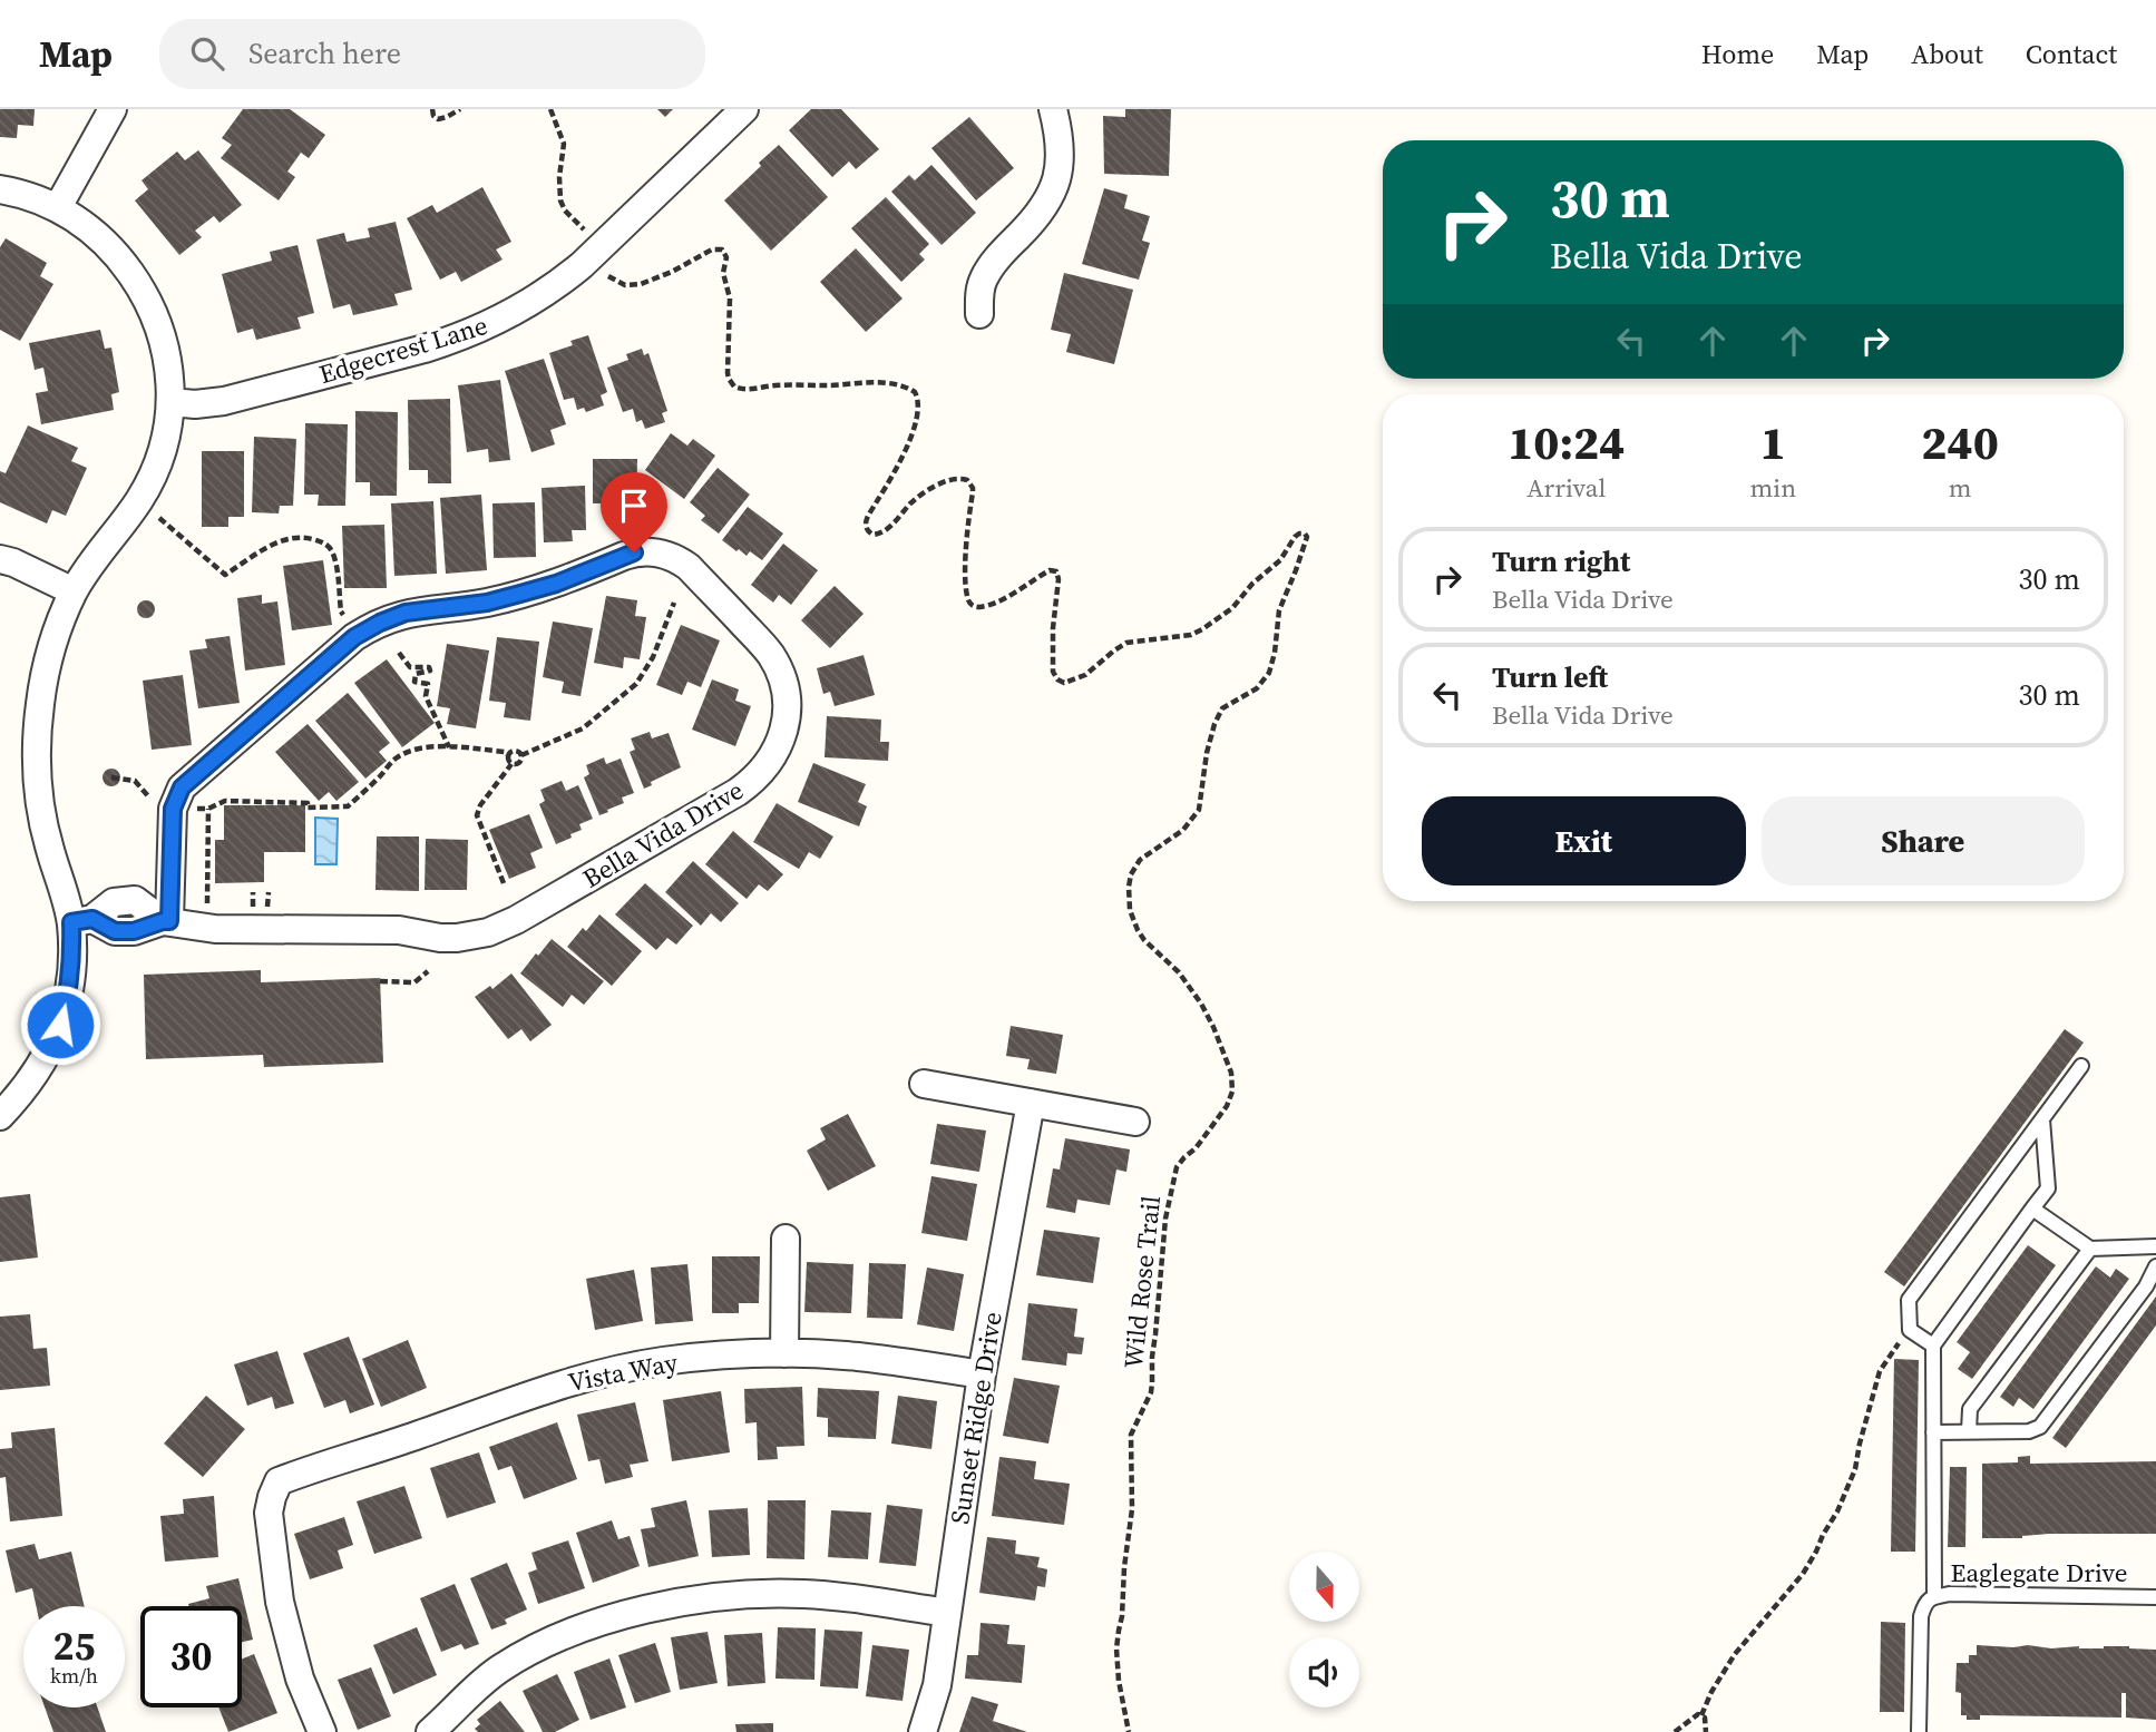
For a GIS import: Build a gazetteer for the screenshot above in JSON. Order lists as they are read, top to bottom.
{
  "streets": {
    "street": [
      "Edgecrest Lane",
      "Bella Vida Drive",
      "Vista Way",
      "Sunset Ridge Drive"
    ],
    "lane": ["Eaglegate Drive"],
    "path": ["Wild Rose Trail"]
  },
  "crossings": [
    ["Vista Way", "Sunset Ridge Drive"]
  ],
  "north": "bottom",
  "page": {
    "header": "Map",
    "search": "Search here",
    "nav": [
      "Home",
      "Map",
      "About",
      "Contact"
    ],
    "turn": ["30 m", "Bella Vida Drive"],
    "eta": [
      "10:24",
      "Arrival",
      "1",
      "min",
      "240",
      "m"
    ],
    "list": [
      {
        "name": "Turn right",
        "note": "Bella Vida Drive",
        "value": "30 m"
      },
      {
        "name": "Turn left",
        "note": "Bella Vida Drive",
        "value": "30 m"
      }
    ],
    "buttons": ["Exit", "Share"],
    "speed": "25 km/h",
    "limit": "30"
  }
}
